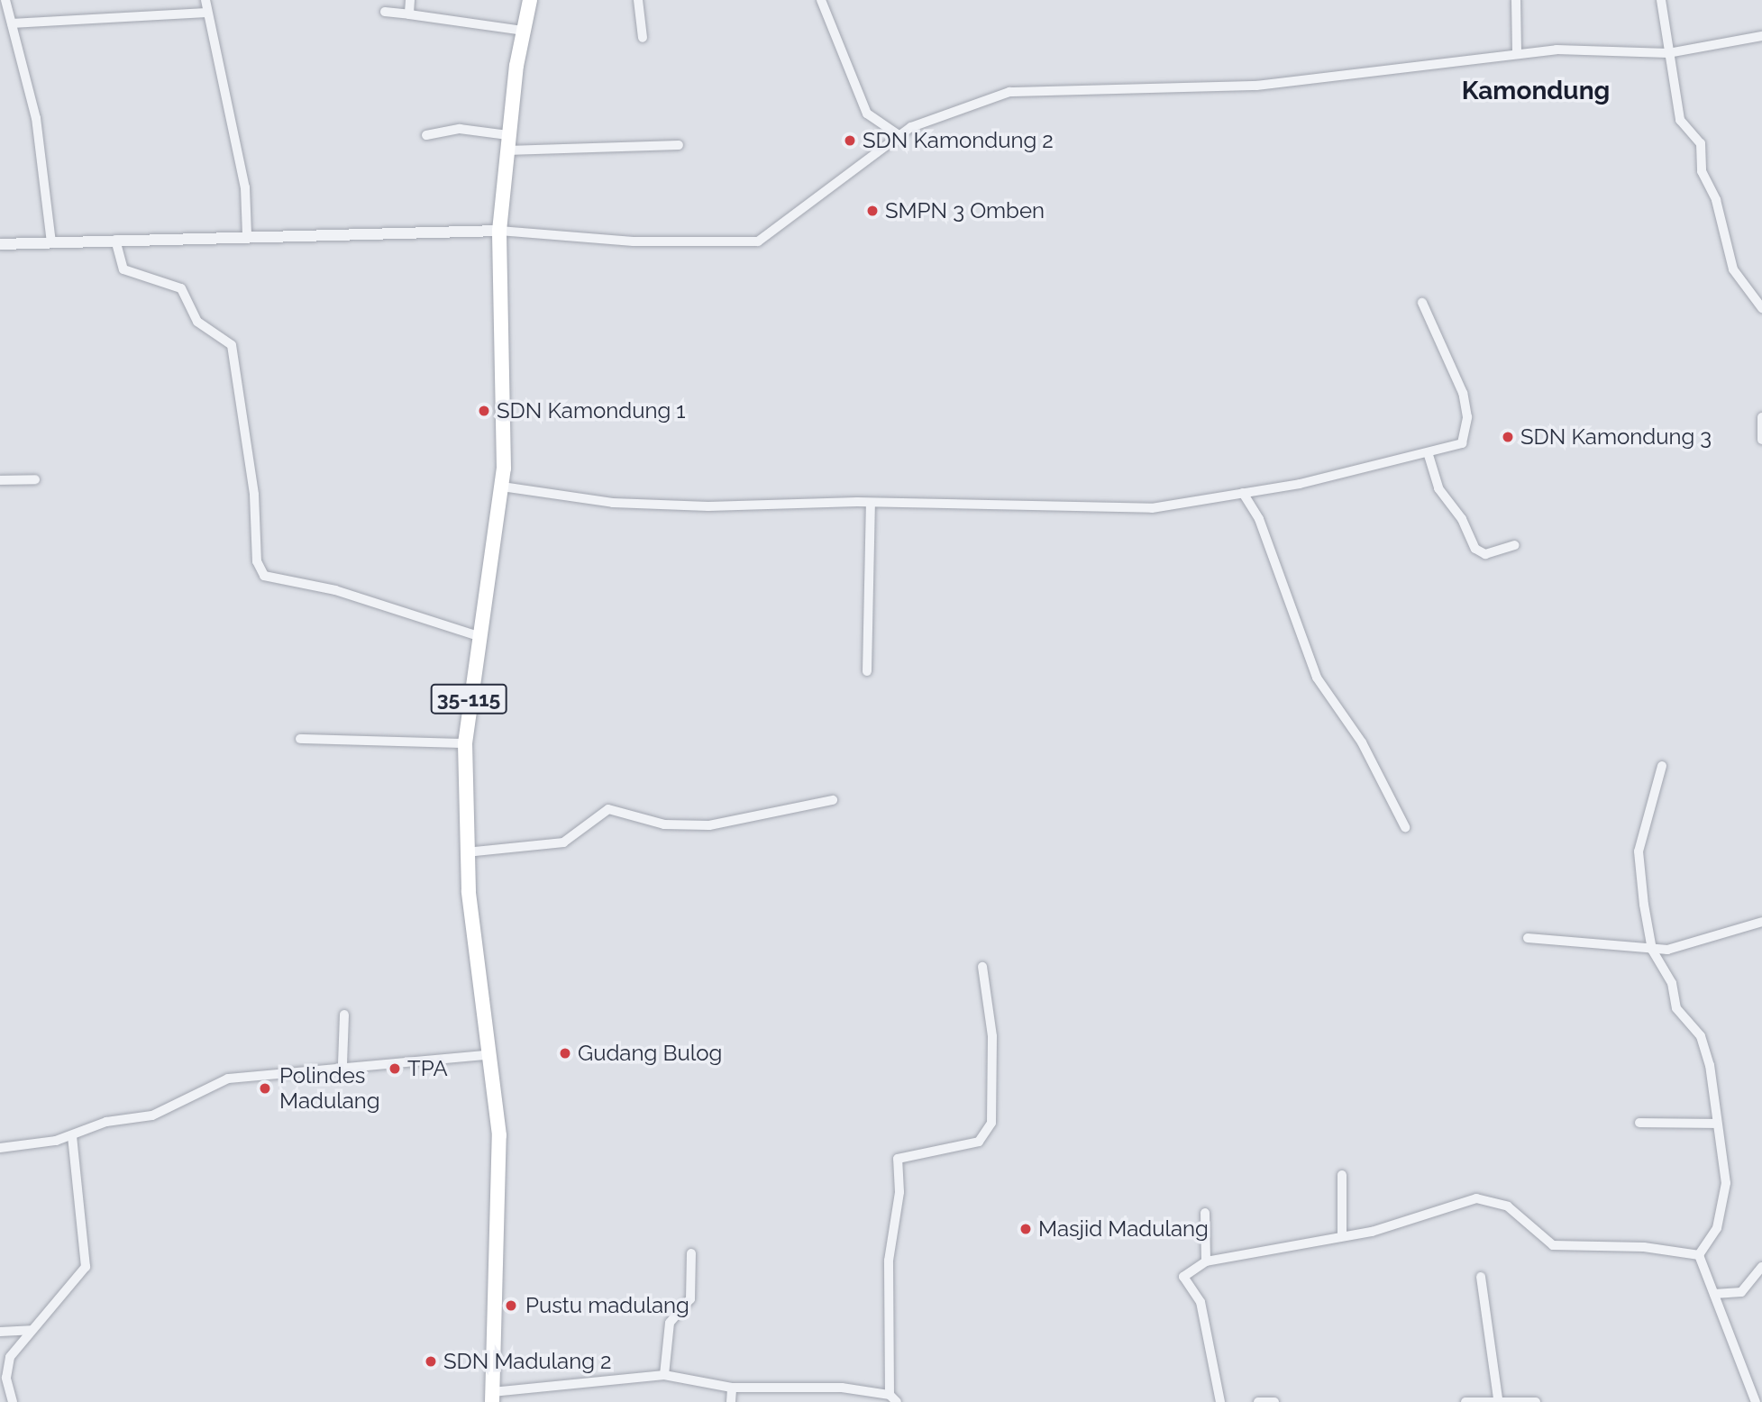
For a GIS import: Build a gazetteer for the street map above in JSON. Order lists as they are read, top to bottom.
{
  "streets": {
    "main road": ["35-115"]
  },
  "districts": ["Kamondung"],
  "places": [
    "SDN Kamondung 2",
    "SMPN 3 Omben",
    "SDN Kamondung 1",
    "SDN Kamondung 3",
    "Gudang Bulog",
    "TPA",
    "Polindes Madulang",
    "Masjid Madulang",
    "Pustu madulang",
    "SDN Madulang 2"
  ]
}
